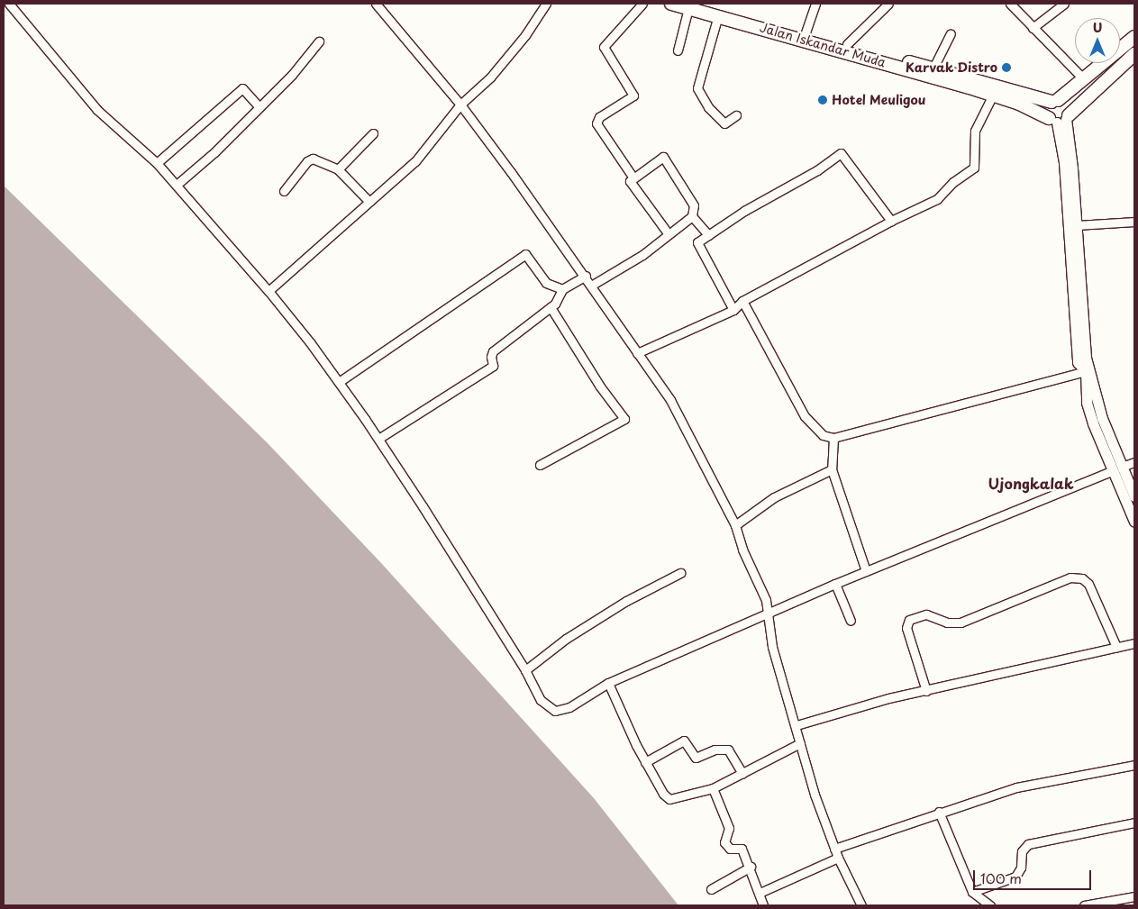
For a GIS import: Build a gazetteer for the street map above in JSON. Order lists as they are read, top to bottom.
{
  "streets": {
    "highway": ["Jalan Iskandar Muda"]
  },
  "districts": ["Ujongkalak"],
  "places": ["Karvak Distro", "Hotel Meuligou"],
  "scale_bar": "100 m",
  "north": "top"
}
